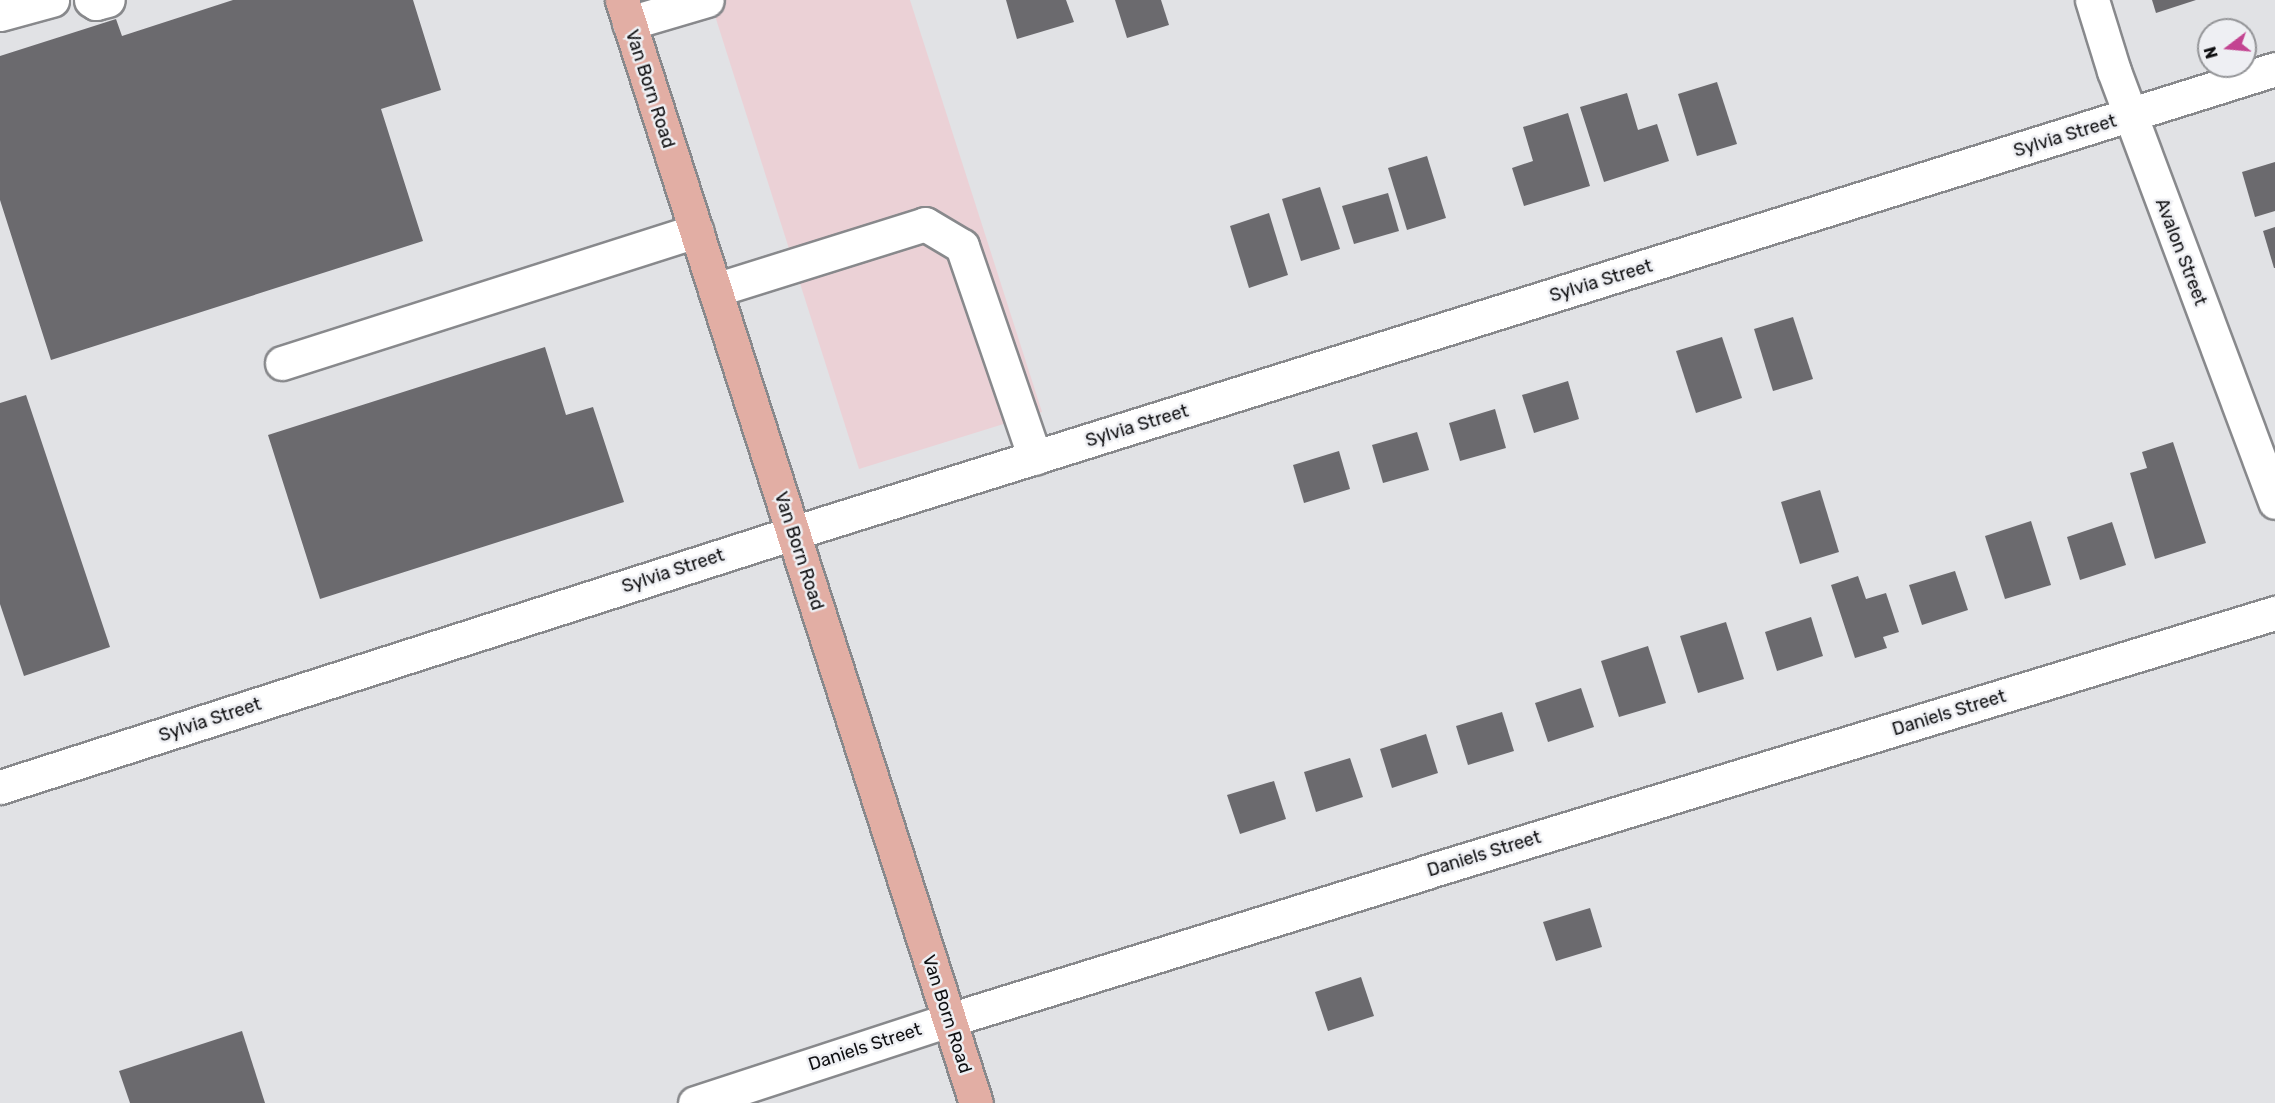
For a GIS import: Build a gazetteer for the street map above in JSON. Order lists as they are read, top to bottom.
{
  "streets": {
    "main road": ["Van Born Road"],
    "street": ["Sylvia Street", "Avalon Street", "Daniels Street"]
  },
  "crossings": [
    ["Van Born Road", "Sylvia Street"],
    ["Van Born Road", "Daniels Street"],
    ["Sylvia Street", "Avalon Street"]
  ],
  "north": "left"
}
